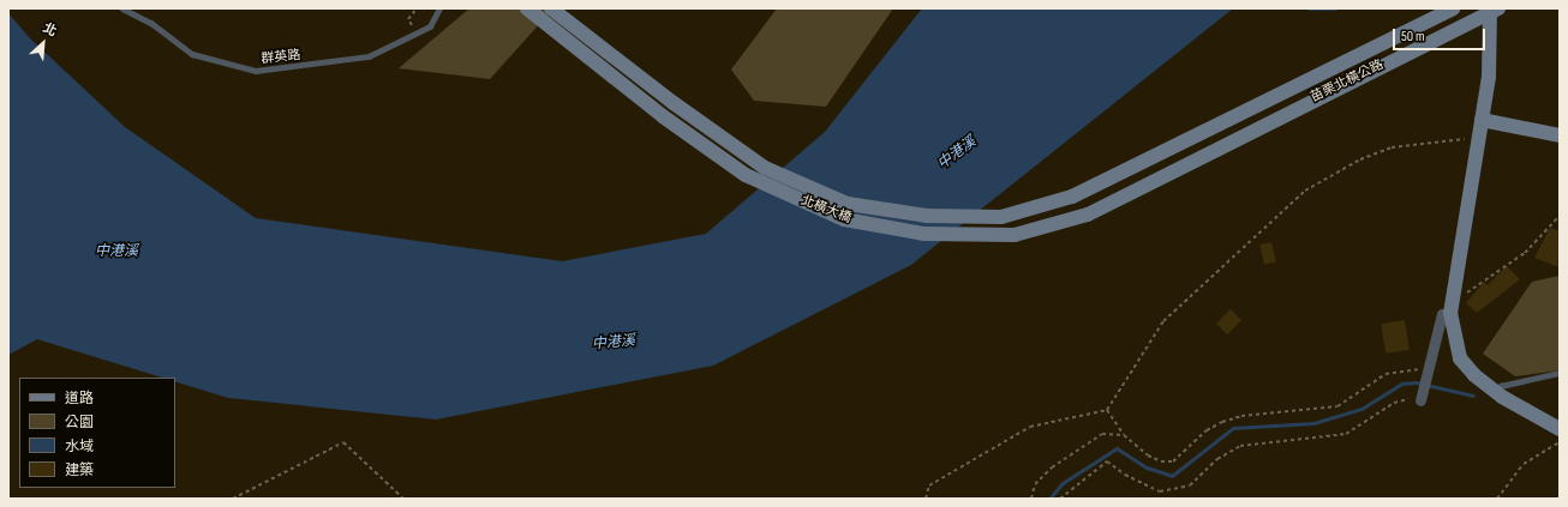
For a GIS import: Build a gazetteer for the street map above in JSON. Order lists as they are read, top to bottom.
{
  "streets": {
    "main road": ["苗栗北橫公路", "北橫大橋"],
    "lane": ["群英路"]
  },
  "crossings": [
    ["苗栗北橫公路", "北橫大橋"]
  ],
  "water": ["中港溪"],
  "legend": [
    "道路",
    "公園",
    "水域",
    "建築"
  ],
  "scale_bar": "50 m",
  "north": "top right"
}
